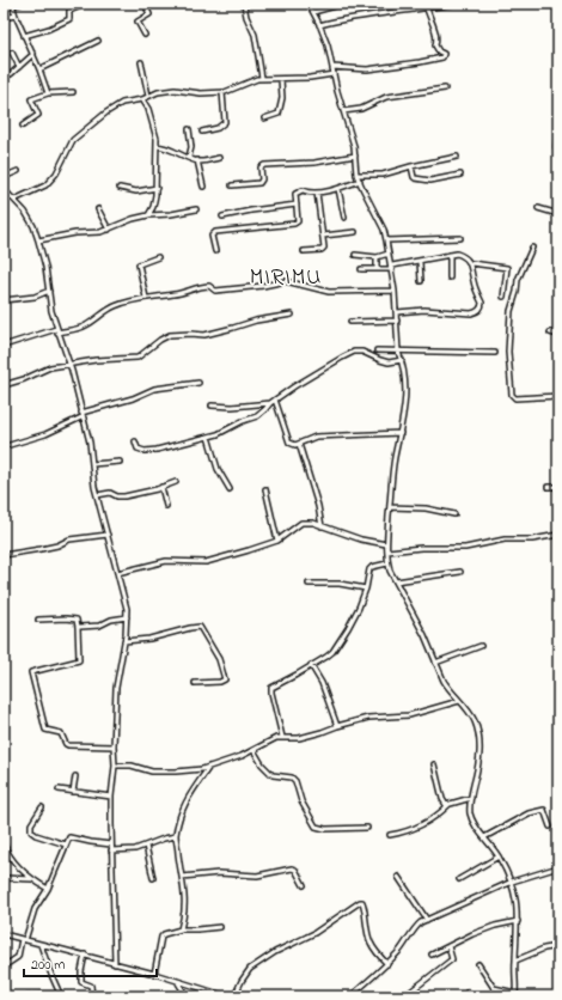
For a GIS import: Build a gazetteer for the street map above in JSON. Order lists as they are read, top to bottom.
{
  "districts": ["MIRIMU"],
  "scale_bar": "200 m"
}
